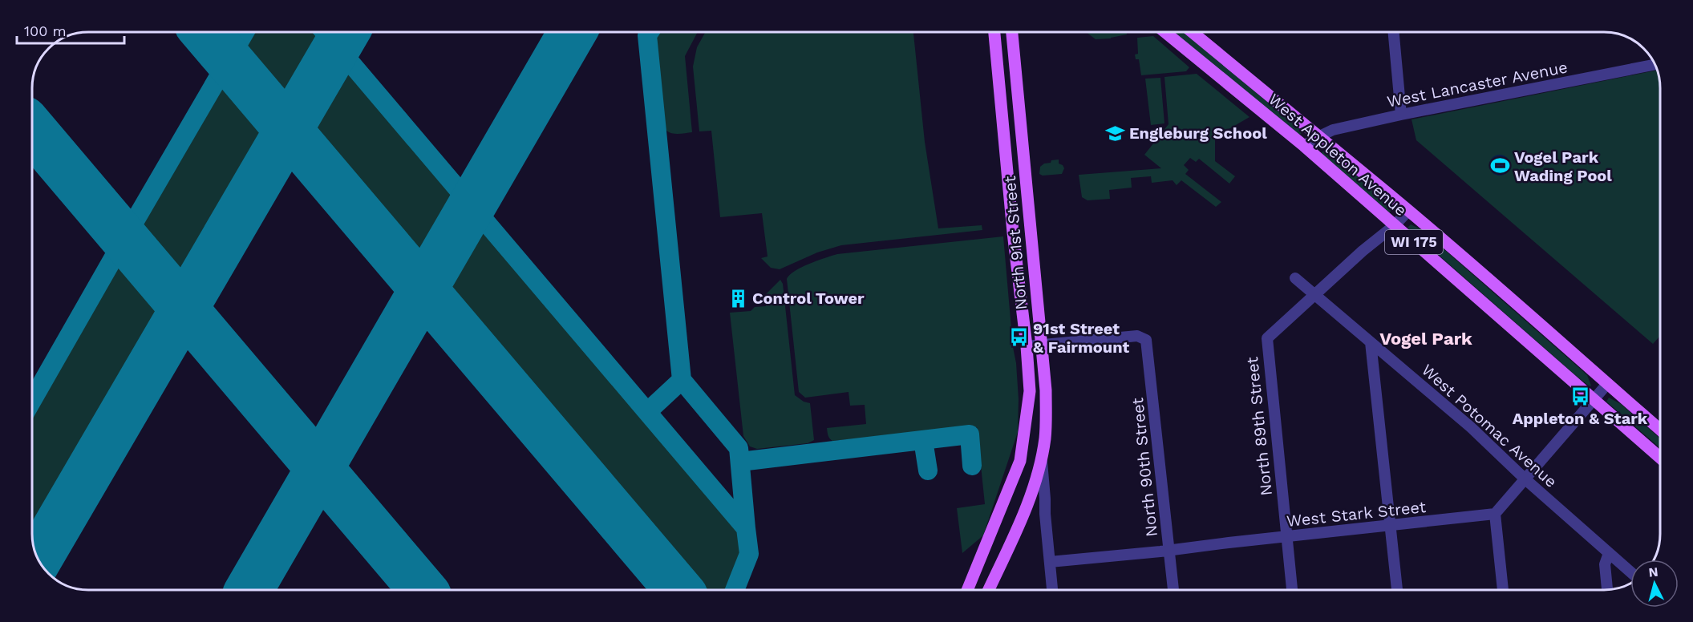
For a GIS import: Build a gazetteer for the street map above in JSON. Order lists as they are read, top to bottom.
{
  "streets": {
    "main road": ["West Appleton Avenue", "WI 175", "North 91st Street"],
    "street": [
      "West Lancaster Avenue",
      "West Potomac Avenue",
      "North 89th Street",
      "North 90th Street",
      "West Stark Street"
    ]
  },
  "crossings": [
    ["West Lancaster Avenue", "West Appleton Avenue"],
    ["North 91st Street", "North 90th Street"],
    ["North 91st Street", "West Stark Street"],
    ["West Potomac Avenue", "North 89th Street"],
    ["North 89th Street", "West Stark Street"],
    ["North 90th Street", "West Stark Street"]
  ],
  "districts": ["Vogel Park"],
  "places": {
    "school or university": ["Engleburg School"],
    "sports": ["Vogel Park Wading Pool"],
    "building": ["Control Tower"],
    "bus stop": ["91st Street & Fairmount", "Appleton & Stark"]
  },
  "scale_bar": "100 m",
  "north": "top"
}
